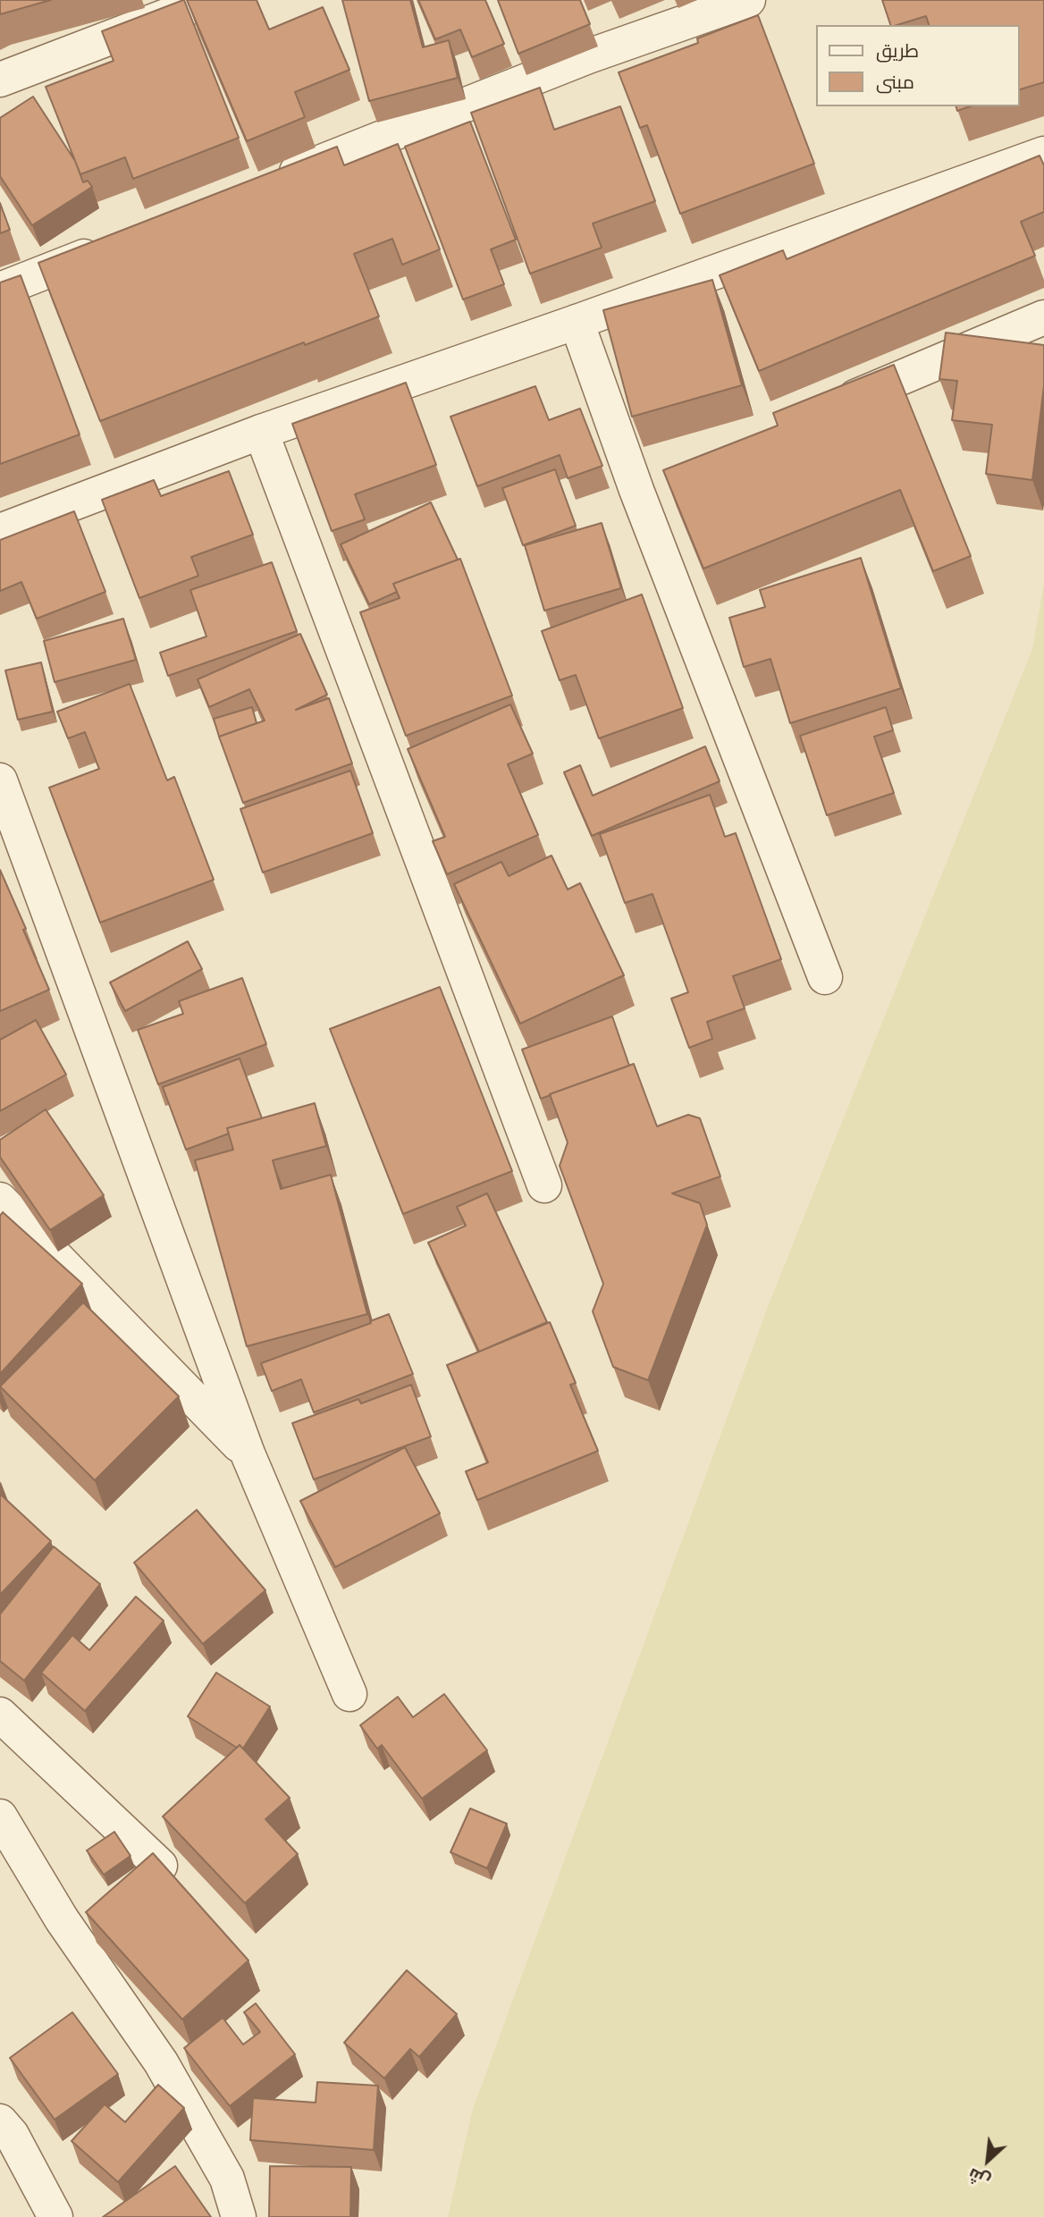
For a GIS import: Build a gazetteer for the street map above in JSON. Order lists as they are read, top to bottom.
{
  "legend": ["طريق", "مبنى"],
  "north": "bottom left"
}
